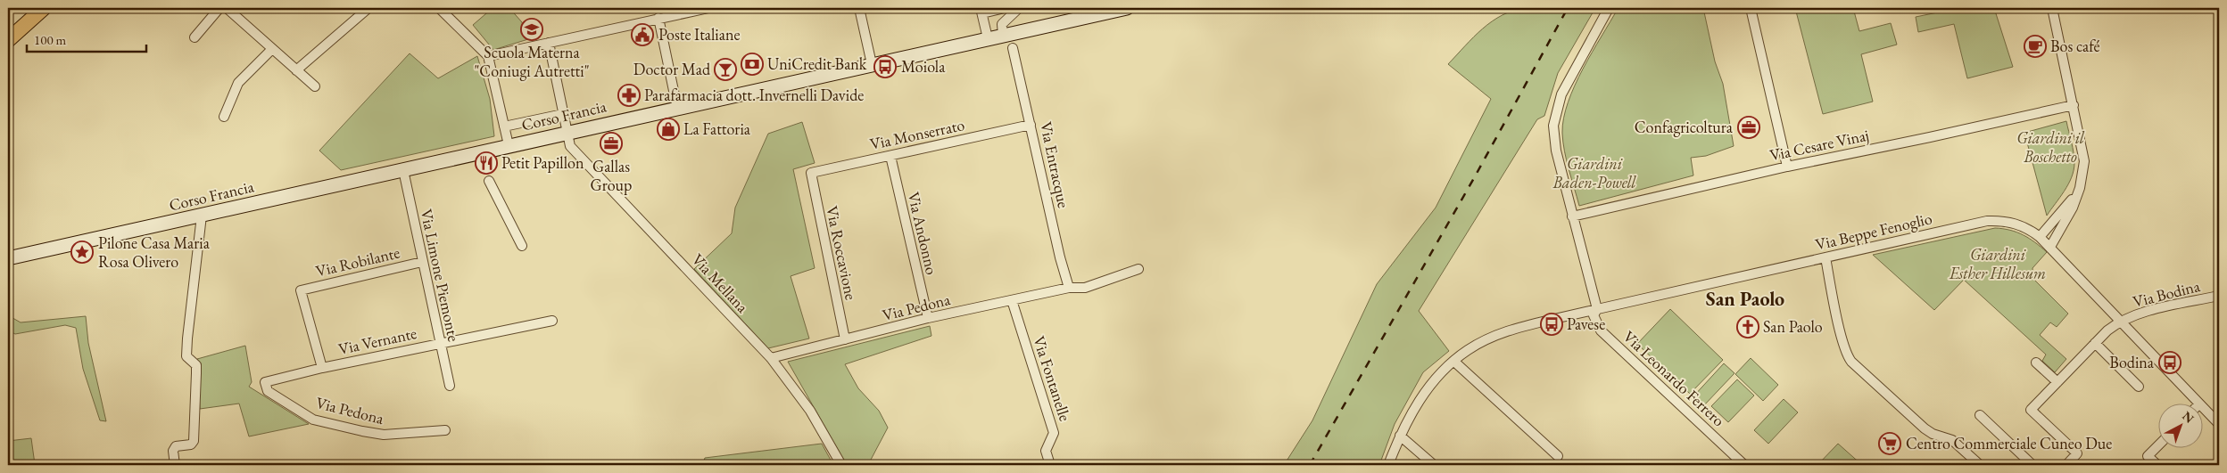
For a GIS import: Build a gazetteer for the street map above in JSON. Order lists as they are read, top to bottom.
{
  "streets": {
    "main road": ["Corso Francia"],
    "street": [
      "Via Monserrato",
      "Via Cesare Vinaj",
      "Via Entracque",
      "Via Beppe Fenoglio",
      "Via Andonno",
      "Via Roccavione",
      "Via Robilante",
      "Via Limone Piemonte",
      "Via Mellana",
      "Via Bodina",
      "Via Pedona",
      "Via Vernante",
      "Via Fontanelle",
      "Via Leonardo Ferrero"
    ]
  },
  "crossings": [
    ["Corso Francia", "Via Limone Piemonte"],
    ["Corso Francia", "Via Mellana"],
    ["Via Monserrato", "Via Entracque"],
    ["Via Monserrato", "Via Andonno"],
    ["Via Monserrato", "Via Roccavione"],
    ["Via Entracque", "Via Pedona"],
    ["Via Beppe Fenoglio", "Via Bodina"],
    ["Via Beppe Fenoglio", "Via Leonardo Ferrero"],
    ["Via Andonno", "Via Pedona"],
    ["Via Roccavione", "Via Pedona"],
    ["Via Robilante", "Via Limone Piemonte"],
    ["Via Robilante", "Via Pedona"],
    ["Via Robilante", "Via Vernante"],
    ["Via Limone Piemonte", "Via Vernante"],
    ["Via Mellana", "Via Pedona"],
    ["Via Pedona", "Via Vernante"],
    ["Via Pedona", "Via Fontanelle"]
  ],
  "districts": ["San Paolo"],
  "parks": ["Giardini il Boschetto", "Giardini Baden-Powell", "Giardini Esther Hillesum"],
  "places": {
    "school or university": ["Scuola Materna \"Coniugi Autretti\""],
    "public building": ["Poste Italiane"],
    "cafe": ["Bos café"],
    "bank": ["UniCredit Bank"],
    "bus stop": ["Moiola", "Pavese", "Bodina"],
    "bar": ["Doctor Mad"],
    "pharmacy": ["Parafarmacia dott. Invernelli Davide"],
    "office": ["Confagricoltura", "Gallas Group"],
    "shop": ["La Fattoria"],
    "restaurant": ["Petit Papillon"],
    "place": ["Pilone Casa Maria Rosa Olivero"],
    "church": ["San Paolo"],
    "supermarket": ["Centro Commerciale Cuneo Due"]
  },
  "scale_bar": "100 m",
  "north": "top right"
}
